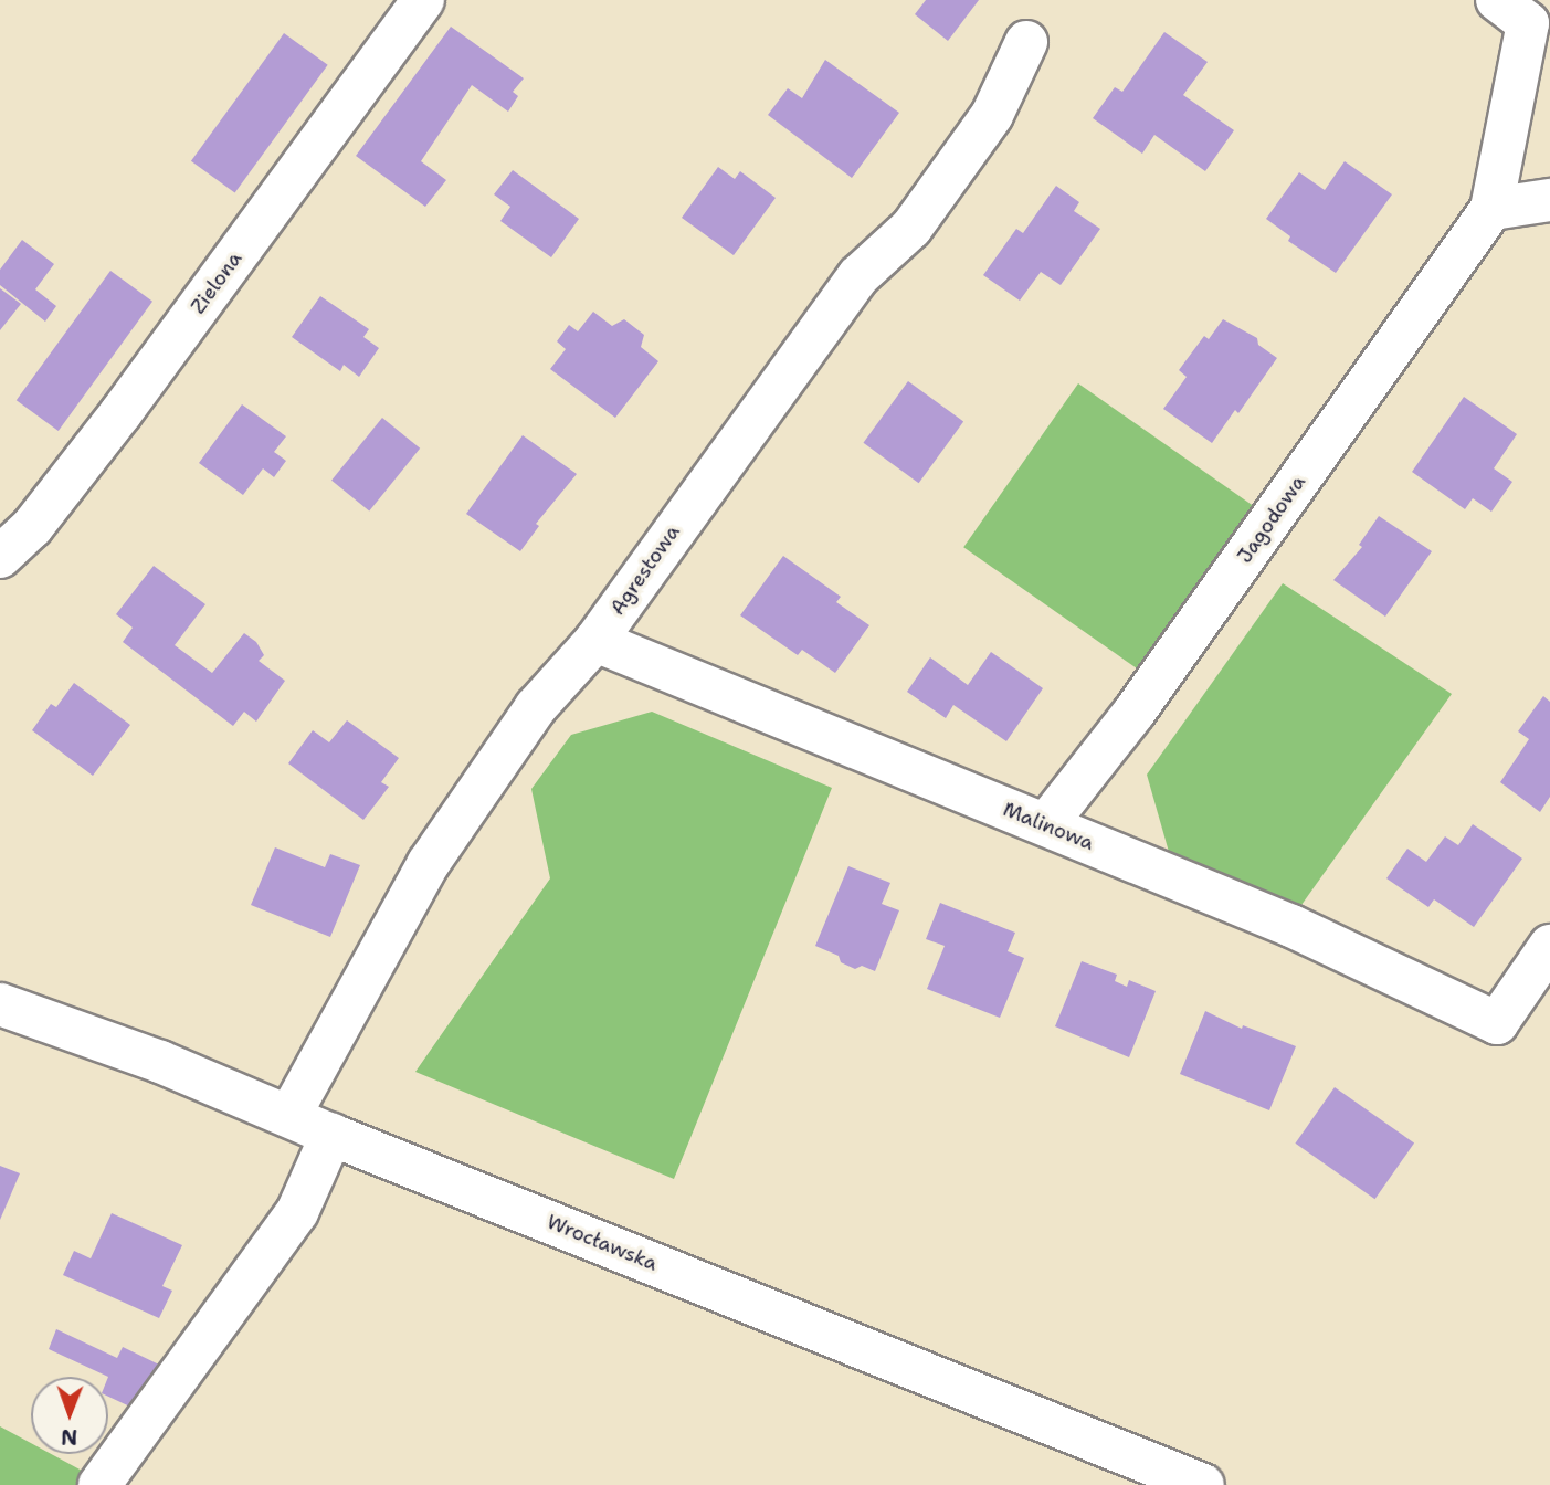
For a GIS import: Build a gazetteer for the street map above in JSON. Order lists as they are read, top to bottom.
{
  "streets": {
    "street": [
      "Zielona",
      "Jagodowa",
      "Agrestowa",
      "Malinowa",
      "Wrocławska"
    ]
  },
  "crossings": [
    ["Jagodowa", "Malinowa"],
    ["Agrestowa", "Malinowa"],
    ["Agrestowa", "Wrocławska"]
  ],
  "north": "bottom"
}
